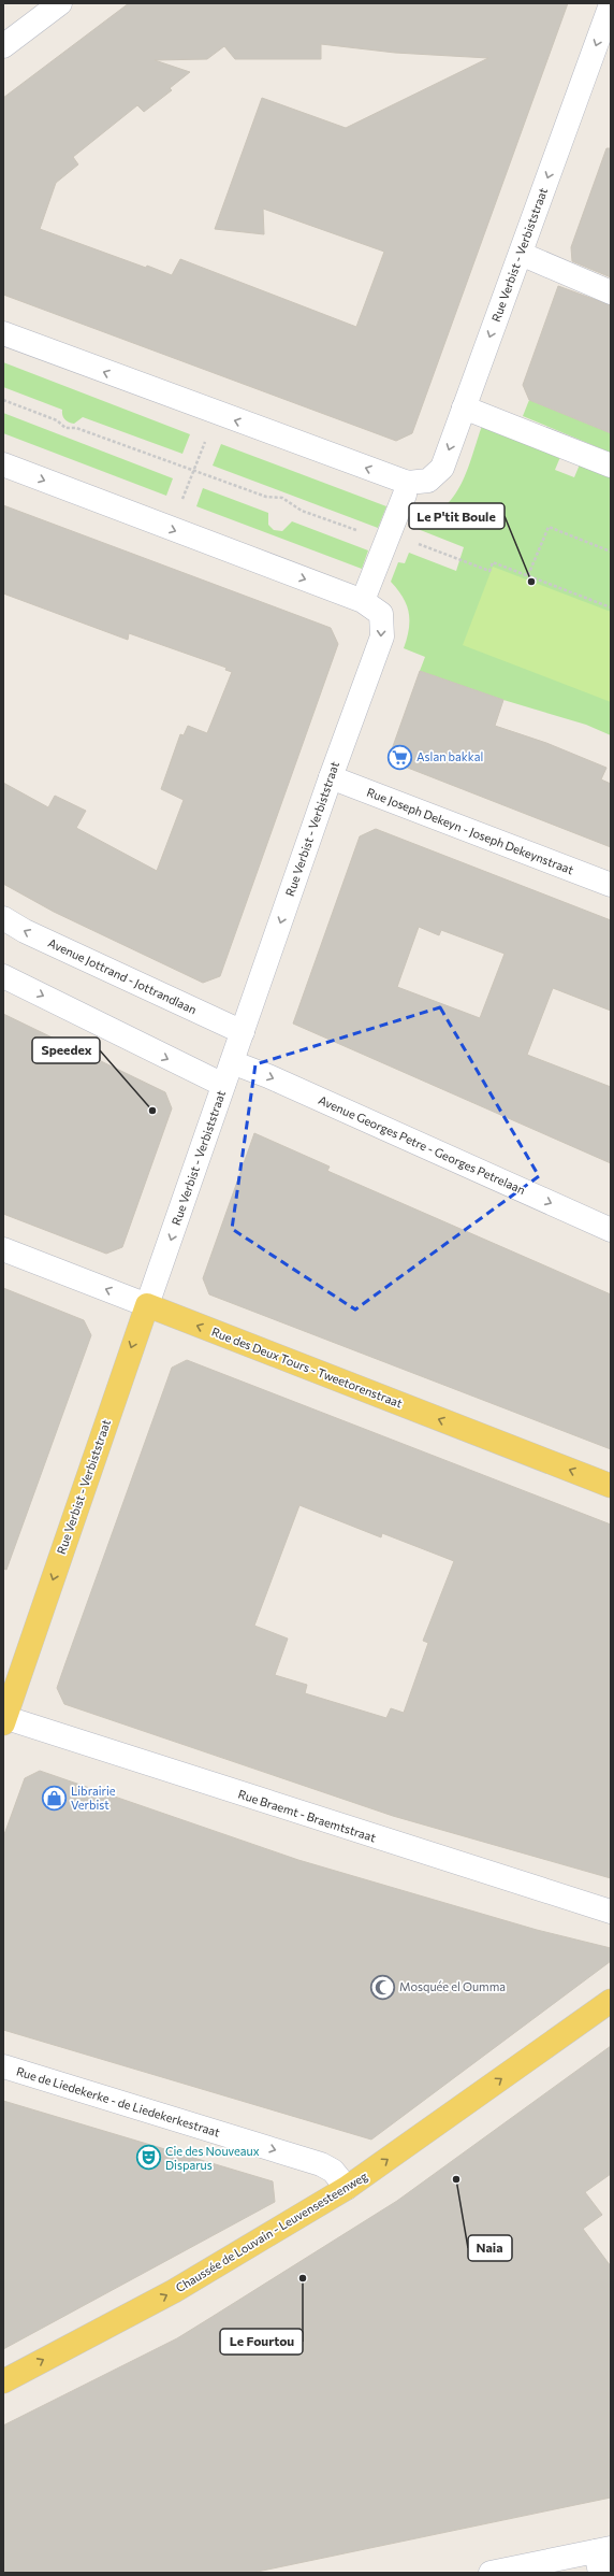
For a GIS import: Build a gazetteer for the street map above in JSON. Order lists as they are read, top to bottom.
{
  "streets": {
    "main road": ["Rue Verbist - Verbiststraat", "Rue des Deux Tours - Tweetorenstraat", "Chaussée de Louvain - Leuvensesteenweg"],
    "street": [
      "Rue Joseph Dekeyn - Joseph Dekeynstraat",
      "Avenue Jottrand - Jottrandlaan",
      "Avenue Georges Petre - Georges Petrelaan",
      "Rue Braemt - Braemtstraat",
      "Rue de Liedekerke - de Liedekerkestraat"
    ]
  },
  "crossings": [
    ["Rue Verbist - Verbiststraat", "Rue Joseph Dekeyn - Joseph Dekeynstraat"],
    ["Rue Verbist - Verbiststraat", "Avenue Jottrand - Jottrandlaan"],
    ["Rue Verbist - Verbiststraat", "Avenue Georges Petre - Georges Petrelaan"],
    ["Rue Verbist - Verbiststraat", "Rue des Deux Tours - Tweetorenstraat"],
    ["Rue Verbist - Verbiststraat", "Rue Braemt - Braemtstraat"],
    ["Rue de Liedekerke - de Liedekerkestraat", "Chaussée de Louvain - Leuvensesteenweg"]
  ],
  "one_way": [
    "Rue Verbist - Verbiststraat",
    "Avenue Georges Petre - Georges Petrelaan",
    "Rue des Deux Tours - Tweetorenstraat",
    "Rue de Liedekerke - de Liedekerkestraat",
    "Chaussée de Louvain - Leuvensesteenweg"
  ],
  "places": {
    "other": [
      "Le P'tit Boule",
      "Speedex",
      "Naia",
      "Le Fourtou"
    ],
    "supermarket": ["Aslan bakkal"],
    "shop": ["Librairie Verbist"],
    "mosque": ["Mosquée el Oumma"],
    "theatre": ["Cie des Nouveaux Disparus"]
  }
}
